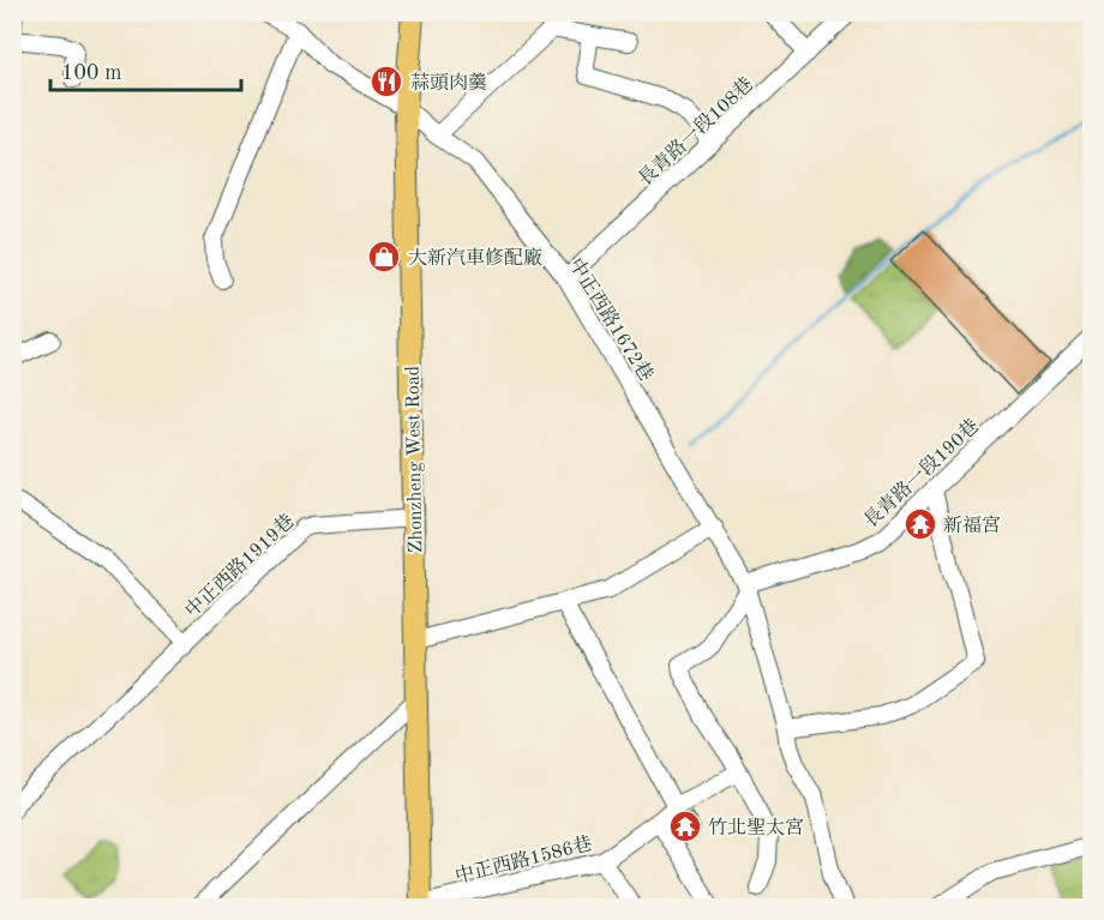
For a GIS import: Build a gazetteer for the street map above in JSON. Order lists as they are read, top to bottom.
{
  "streets": {
    "main road": ["Zhonzheng West Road"],
    "street": [
      "長青路一段108巷",
      "中正西路1672巷",
      "長青路一段190巷",
      "中正西路1919巷",
      "中正西路1586巷"
    ]
  },
  "crossings": [
    ["長青路一段108巷", "中正西路1672巷"],
    ["中正西路1672巷", "Zhonzheng West Road"],
    ["中正西路1672巷", "長青路一段190巷"],
    ["Zhonzheng West Road", "中正西路1919巷"],
    ["Zhonzheng West Road", "中正西路1586巷"]
  ],
  "places": {
    "restaurant": ["蒜頭肉羹"],
    "shop": ["大新汽車修配廠"],
    "temple": ["新福宮", "竹北聖太宮"]
  },
  "scale_bar": "100 m"
}
